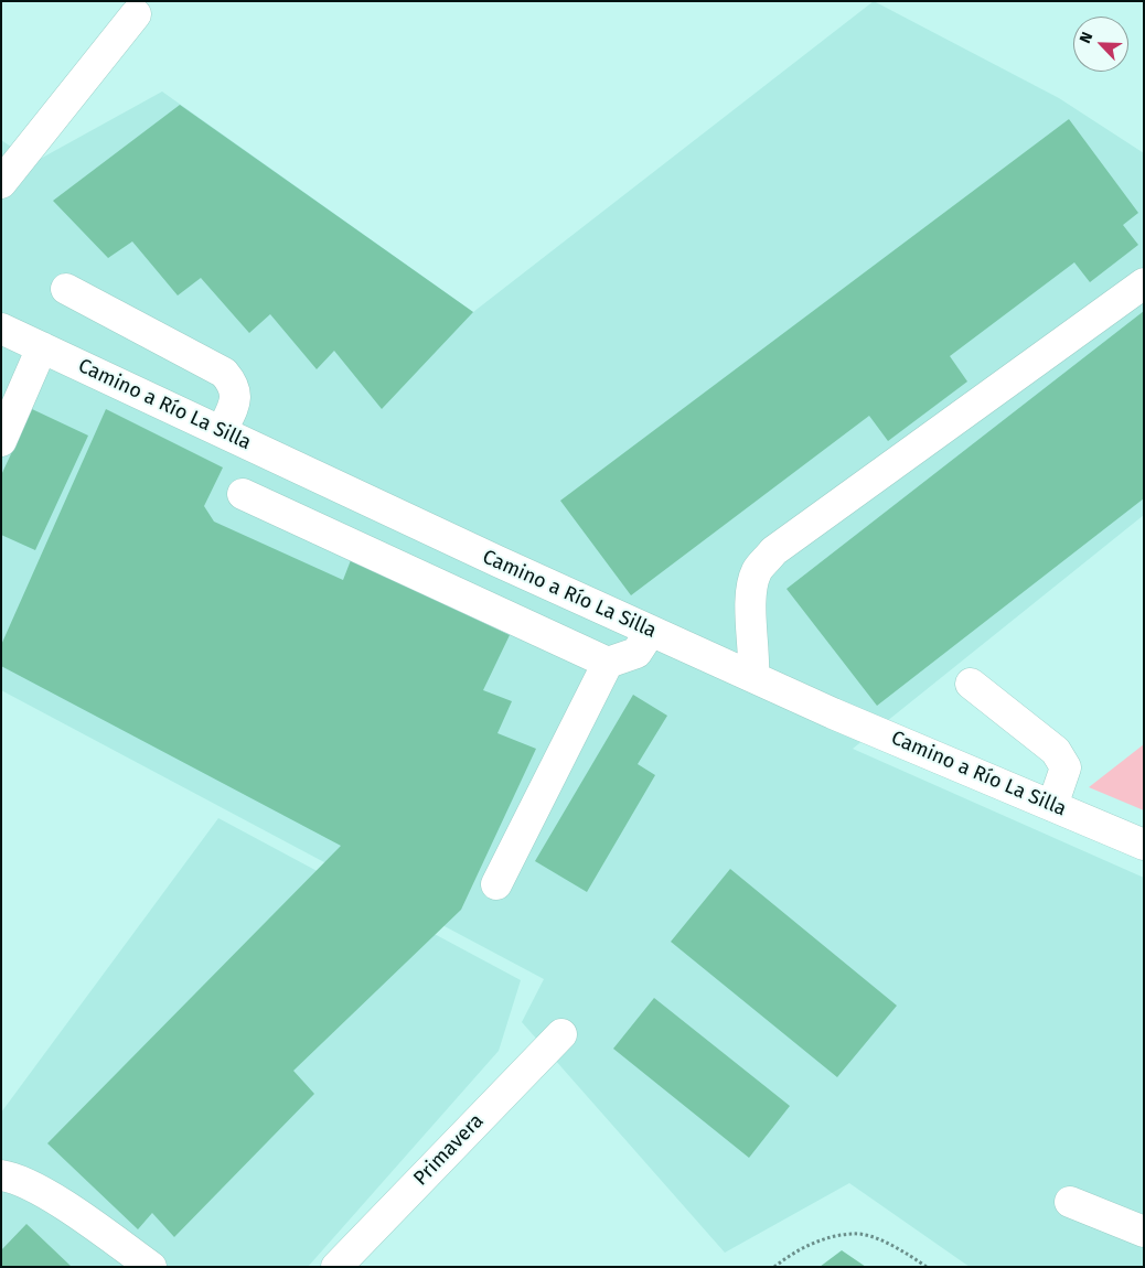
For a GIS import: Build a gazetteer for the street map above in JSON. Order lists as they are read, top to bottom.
{
  "streets": {
    "lane": ["Camino a Río La Silla", "Primavera"]
  },
  "north": "top left"
}
